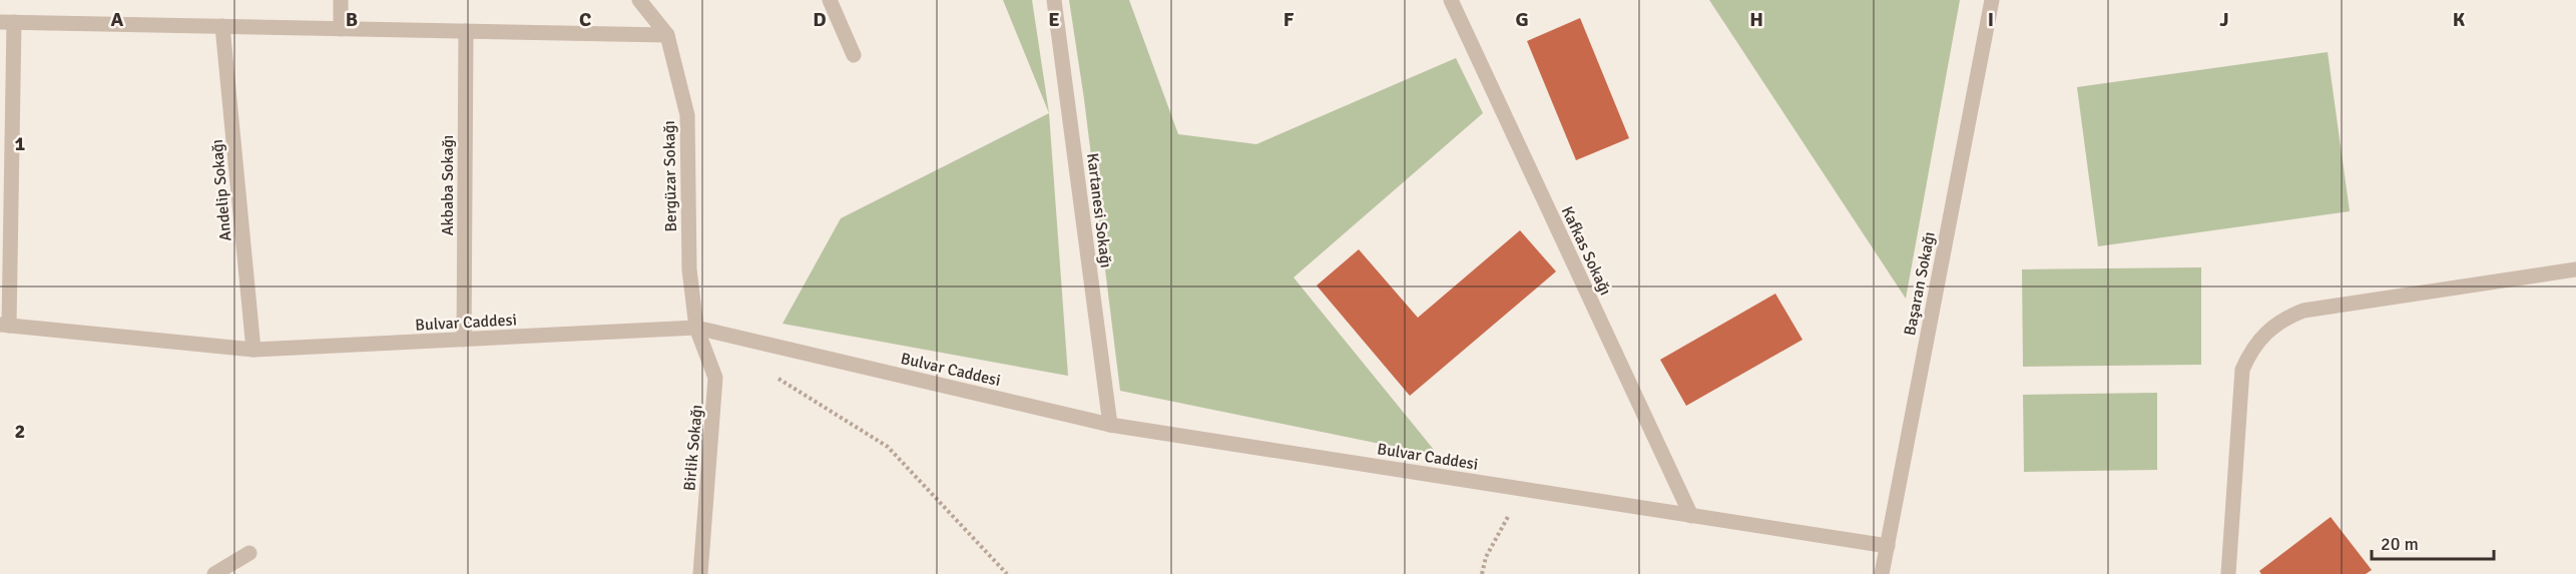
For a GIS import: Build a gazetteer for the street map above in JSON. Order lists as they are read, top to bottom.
{
  "streets": {
    "street": [
      "Bergüzar Sokağı",
      "Akbaba Sokağı",
      "Andelip Sokağı",
      "Kartanesi Sokağı",
      "Kafkas Sokağı",
      "Başaran Sokağı",
      "Bulvar Caddesi",
      "Birlik Sokağı"
    ]
  },
  "crossings": [
    ["Bergüzar Sokağı", "Bulvar Caddesi"],
    ["Bergüzar Sokağı", "Birlik Sokağı"],
    ["Akbaba Sokağı", "Bulvar Caddesi"],
    ["Andelip Sokağı", "Bulvar Caddesi"],
    ["Kartanesi Sokağı", "Bulvar Caddesi"],
    ["Kafkas Sokağı", "Bulvar Caddesi"],
    ["Başaran Sokağı", "Bulvar Caddesi"],
    ["Bulvar Caddesi", "Birlik Sokağı"]
  ],
  "scale_bar": "20 m",
  "grid": {
    "columns": [
      "A",
      "B",
      "C",
      "D",
      "E",
      "F",
      "G",
      "H",
      "I",
      "J",
      "K"
    ],
    "rows": ["1", "2"]
  }
}
